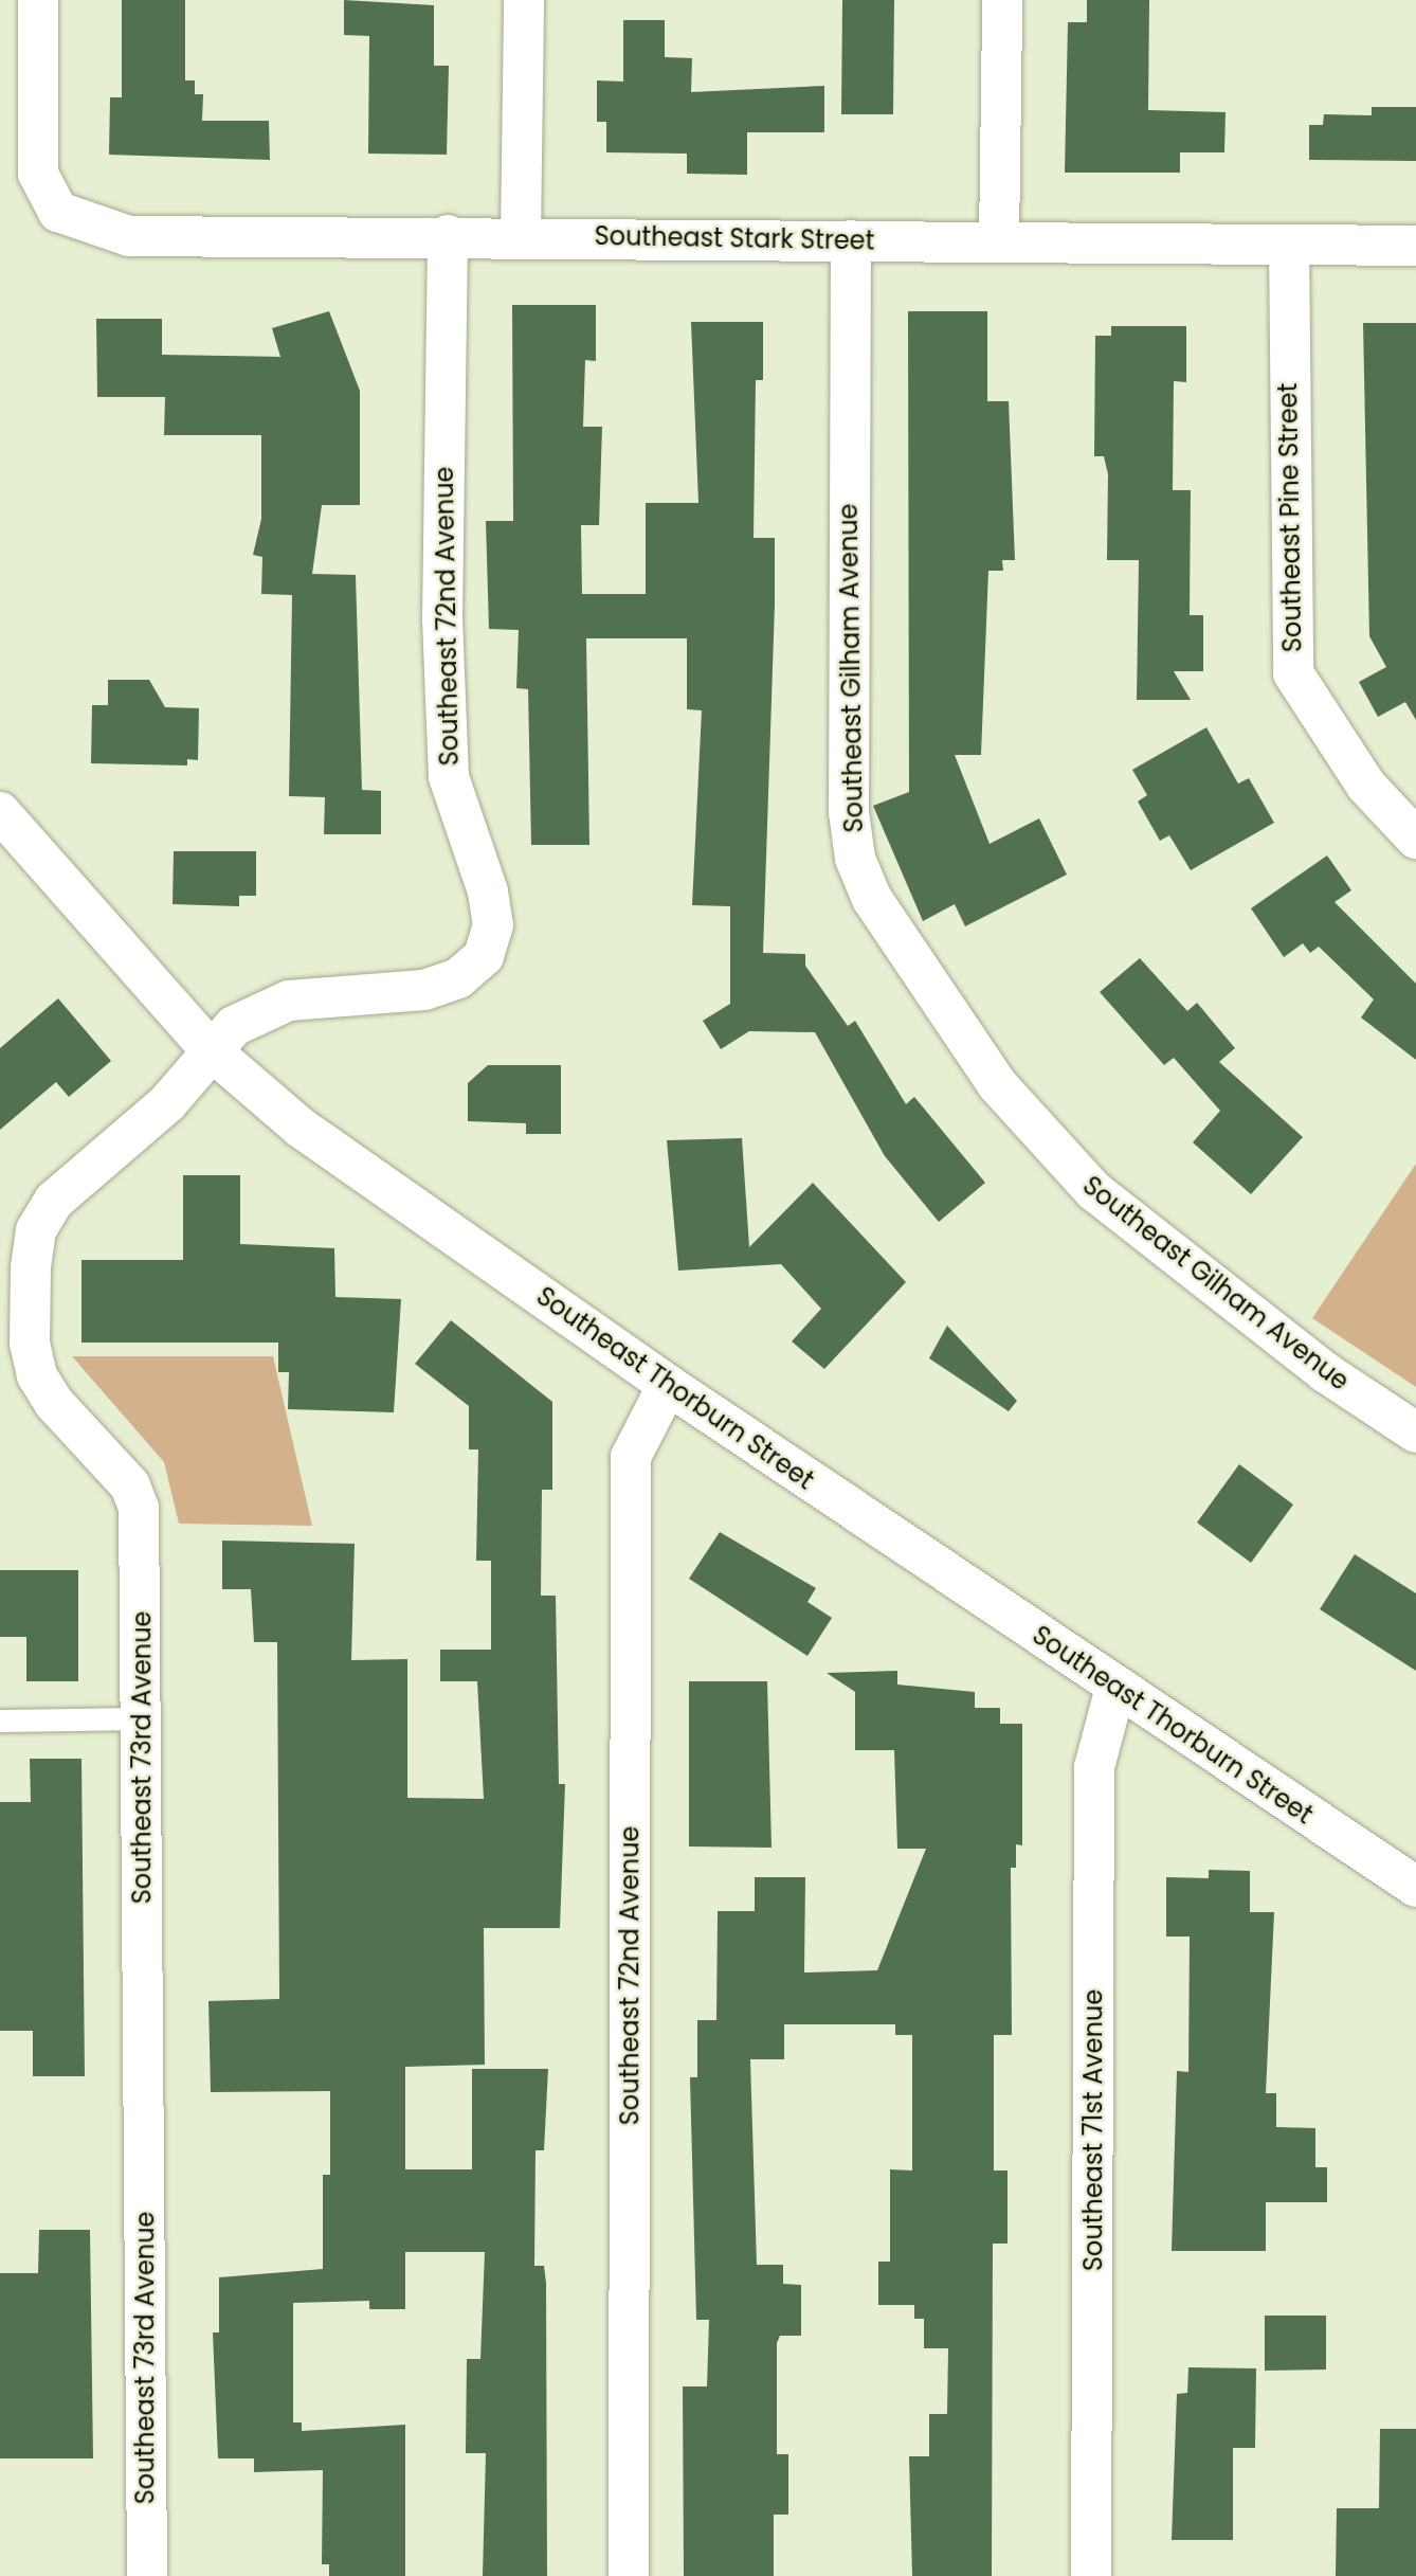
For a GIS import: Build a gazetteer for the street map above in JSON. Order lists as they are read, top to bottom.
{
  "streets": {
    "street": [
      "Southeast Stark Street",
      "Southeast Pine Street",
      "Southeast 72nd Avenue",
      "Southeast Gilham Avenue",
      "Southeast Thorburn Street",
      "Southeast 73rd Avenue",
      "Southeast 71st Avenue"
    ]
  },
  "crossings": [
    ["Southeast Stark Street", "Southeast Pine Street"],
    ["Southeast Stark Street", "Southeast 72nd Avenue"],
    ["Southeast Stark Street", "Southeast Gilham Avenue"],
    ["Southeast 72nd Avenue", "Southeast Thorburn Street"],
    ["Southeast 72nd Avenue", "Southeast 73rd Avenue"],
    ["Southeast Thorburn Street", "Southeast 73rd Avenue"],
    ["Southeast Thorburn Street", "Southeast 71st Avenue"]
  ]
}
